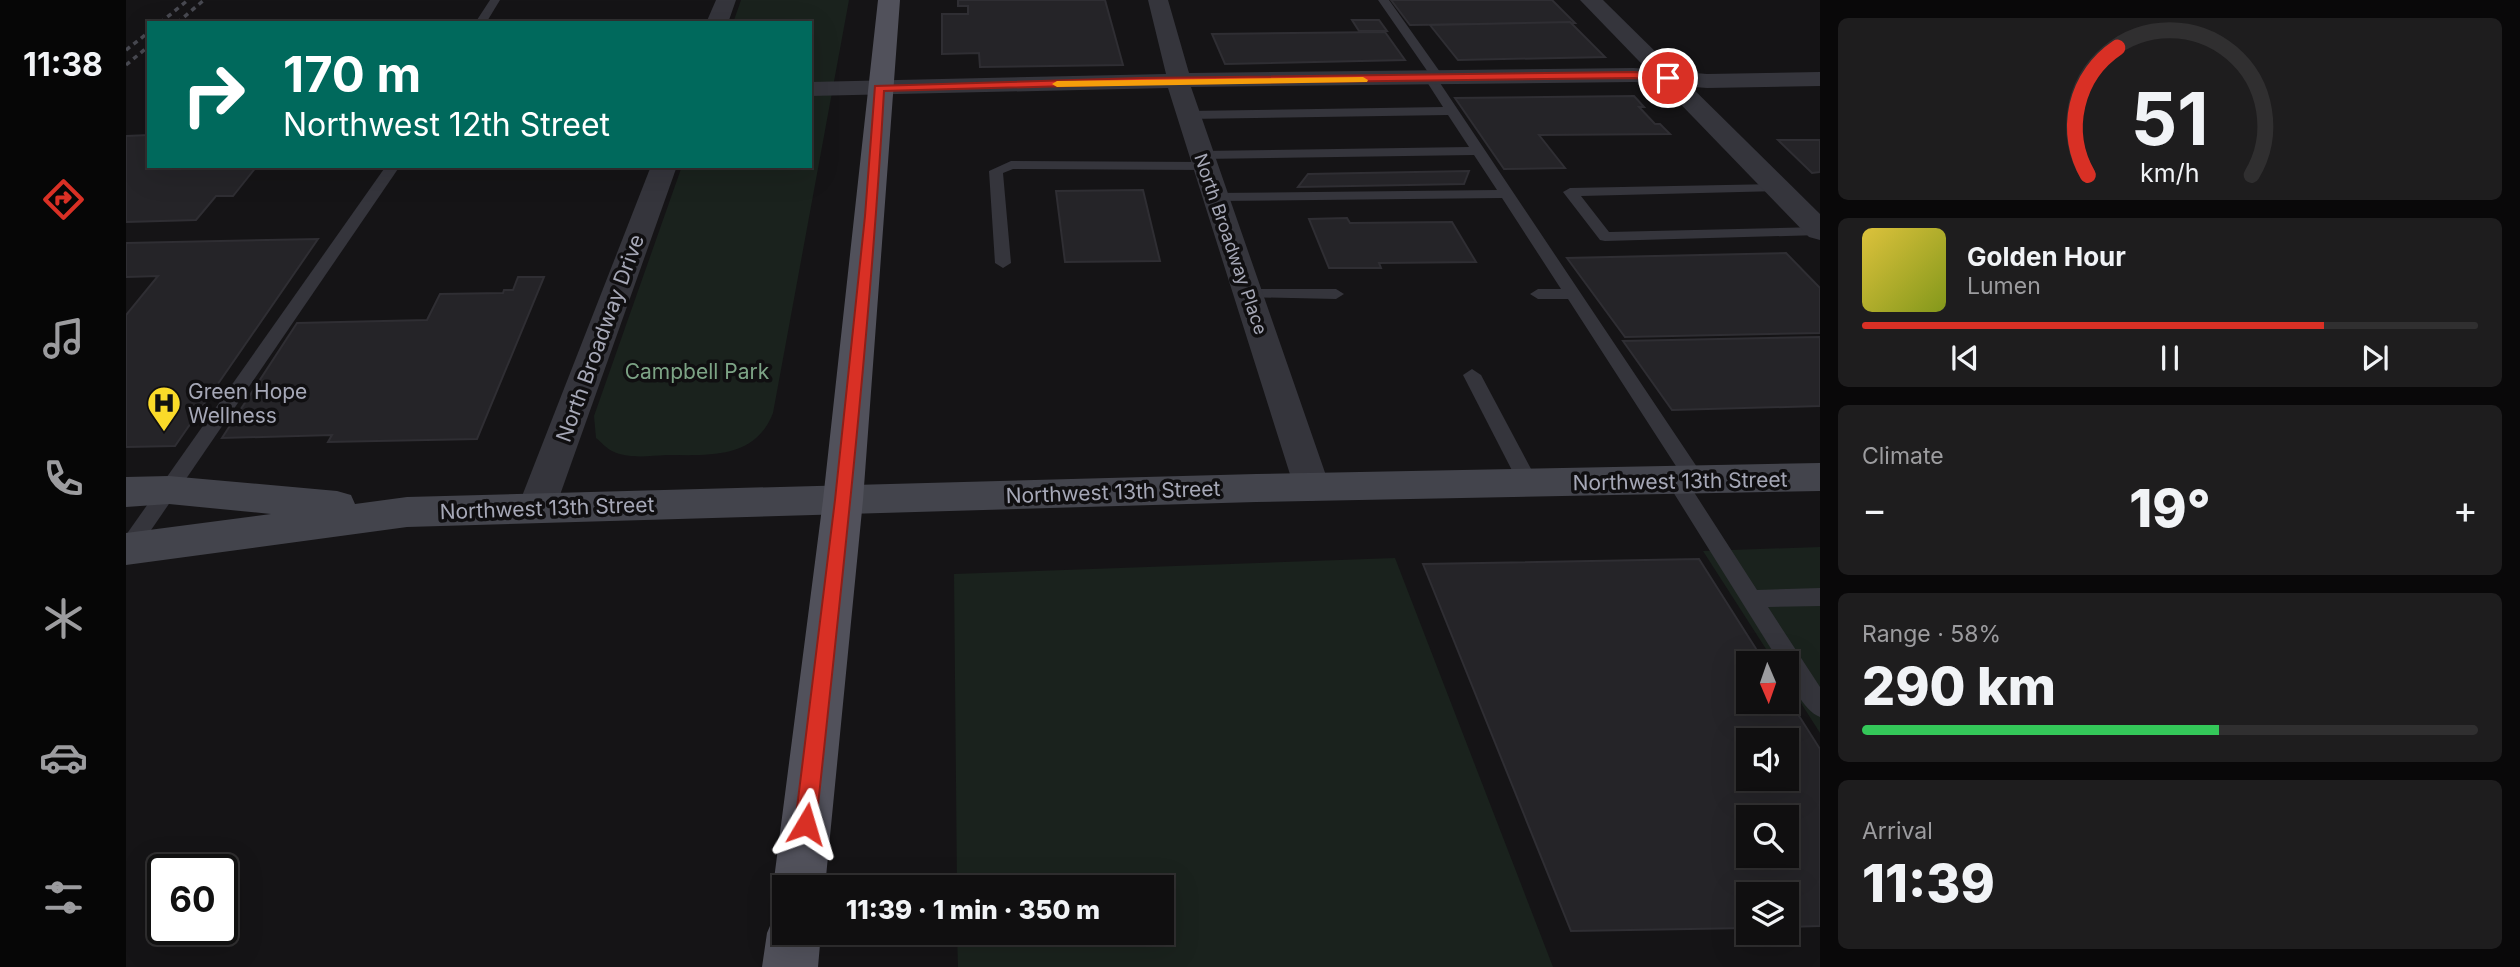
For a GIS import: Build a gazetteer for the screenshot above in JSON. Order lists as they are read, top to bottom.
{
  "streets": {
    "main road": ["Northwest 13th Street"],
    "street": ["North Broadway Place", "North Broadway Drive"]
  },
  "crossings": [
    ["North Broadway Place", "Northwest 13th Street"],
    ["North Broadway Drive", "Northwest 13th Street"]
  ],
  "parks": ["Campbell Park"],
  "places": {
    "hospital": ["Green Hope Wellness"]
  },
  "north": "bottom",
  "page": {
    "tabs": "11:38",
    "turn": ["170 m", "Northwest 12th Street"],
    "song": ["Golden Hour", "Lumen"],
    "tile": [
      "Climate",
      ["Range · 58%", "290 km"],
      ["Arrival", "11:39"]
    ],
    "heat": ["−", "19°", "+"],
    "limit": "60",
    "trip": "11:39 · 1 min · 350 m",
    "gauge": ["51", "km/h"]
  }
}
